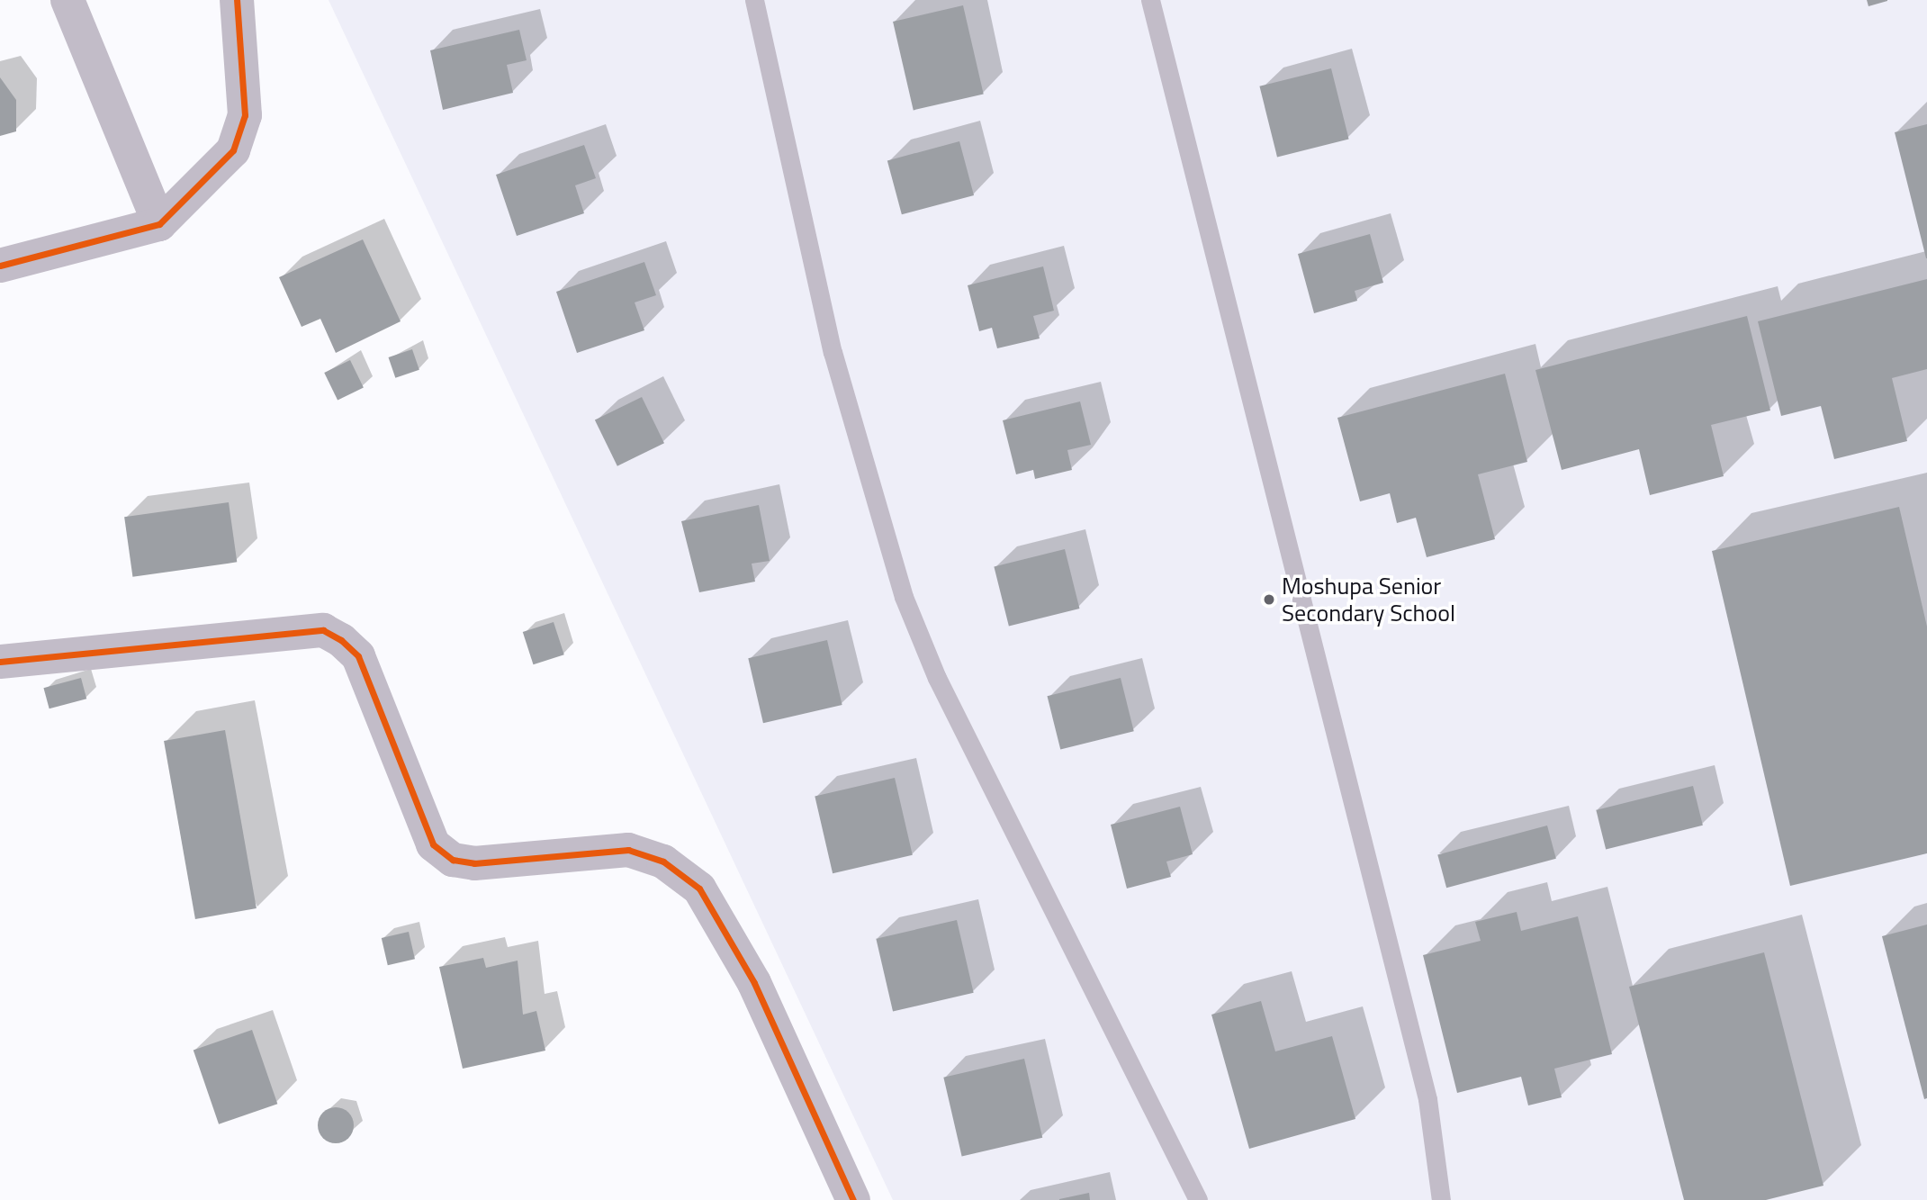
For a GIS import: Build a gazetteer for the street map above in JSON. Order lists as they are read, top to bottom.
{
  "places": ["Moshupa Senior Secondary School"]
}
